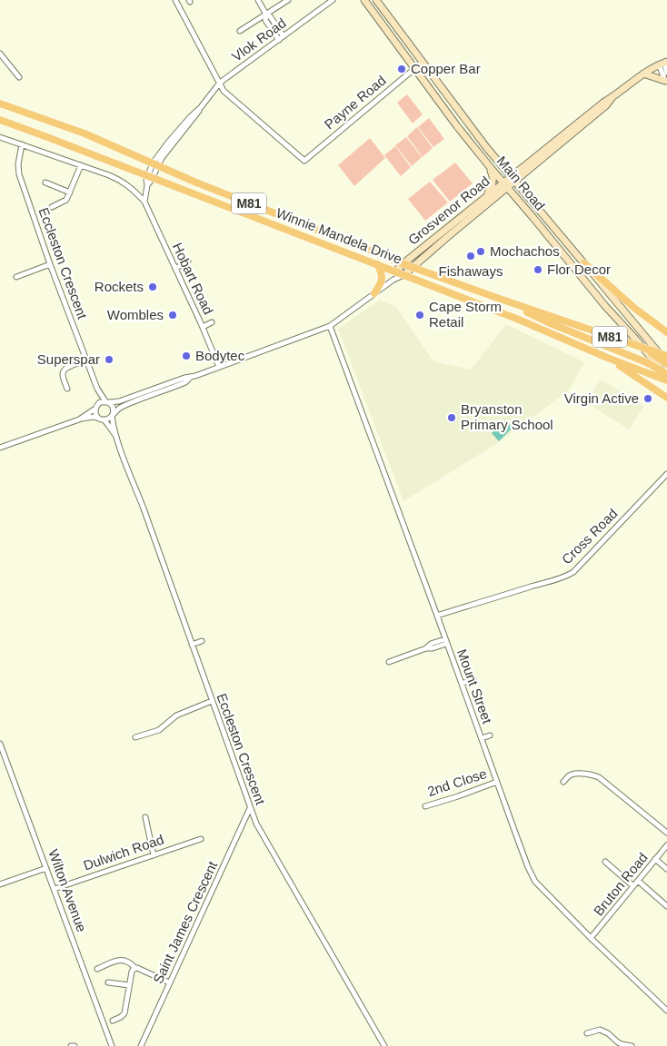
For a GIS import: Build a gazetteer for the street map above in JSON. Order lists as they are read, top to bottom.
{
  "streets": {
    "main road": [
      "Main Road",
      "M81",
      "Grosvenor Road",
      "Winnie Mandela Drive"
    ],
    "street": [
      "Vlok Road",
      "Payne Road",
      "Eccleston Crescent",
      "Hobart Road",
      "Cross Road",
      "Mount Street",
      "2nd Close",
      "Dulwich Road",
      "Bruton Road",
      "Wilton Avenue",
      "Saint James Crescent"
    ]
  },
  "crossings": [
    ["Vlok Road", "Payne Road"],
    ["Vlok Road", "Winnie Mandela Drive"],
    ["Payne Road", "Main Road"],
    ["Main Road", "Grosvenor Road"],
    ["Main Road", "Winnie Mandela Drive"],
    ["Grosvenor Road", "Winnie Mandela Drive"],
    ["Grosvenor Road", "Eccleston Crescent"],
    ["Grosvenor Road", "Hobart Road"],
    ["Grosvenor Road", "Mount Street"],
    ["Eccleston Crescent", "Hobart Road"],
    ["Eccleston Crescent", "Saint James Crescent"],
    ["Cross Road", "Mount Street"],
    ["Mount Street", "2nd Close"],
    ["Mount Street", "Bruton Road"],
    ["Dulwich Road", "Wilton Avenue"]
  ],
  "places": [
    "Copper Bar",
    "Mochachos",
    "Fishaways",
    "Flor Decor",
    "Rockets",
    "Wombles",
    "Cape Storm Retail",
    "Bodytec",
    "Superspar",
    "Virgin Active",
    "Bryanston Primary School"
  ]
}
